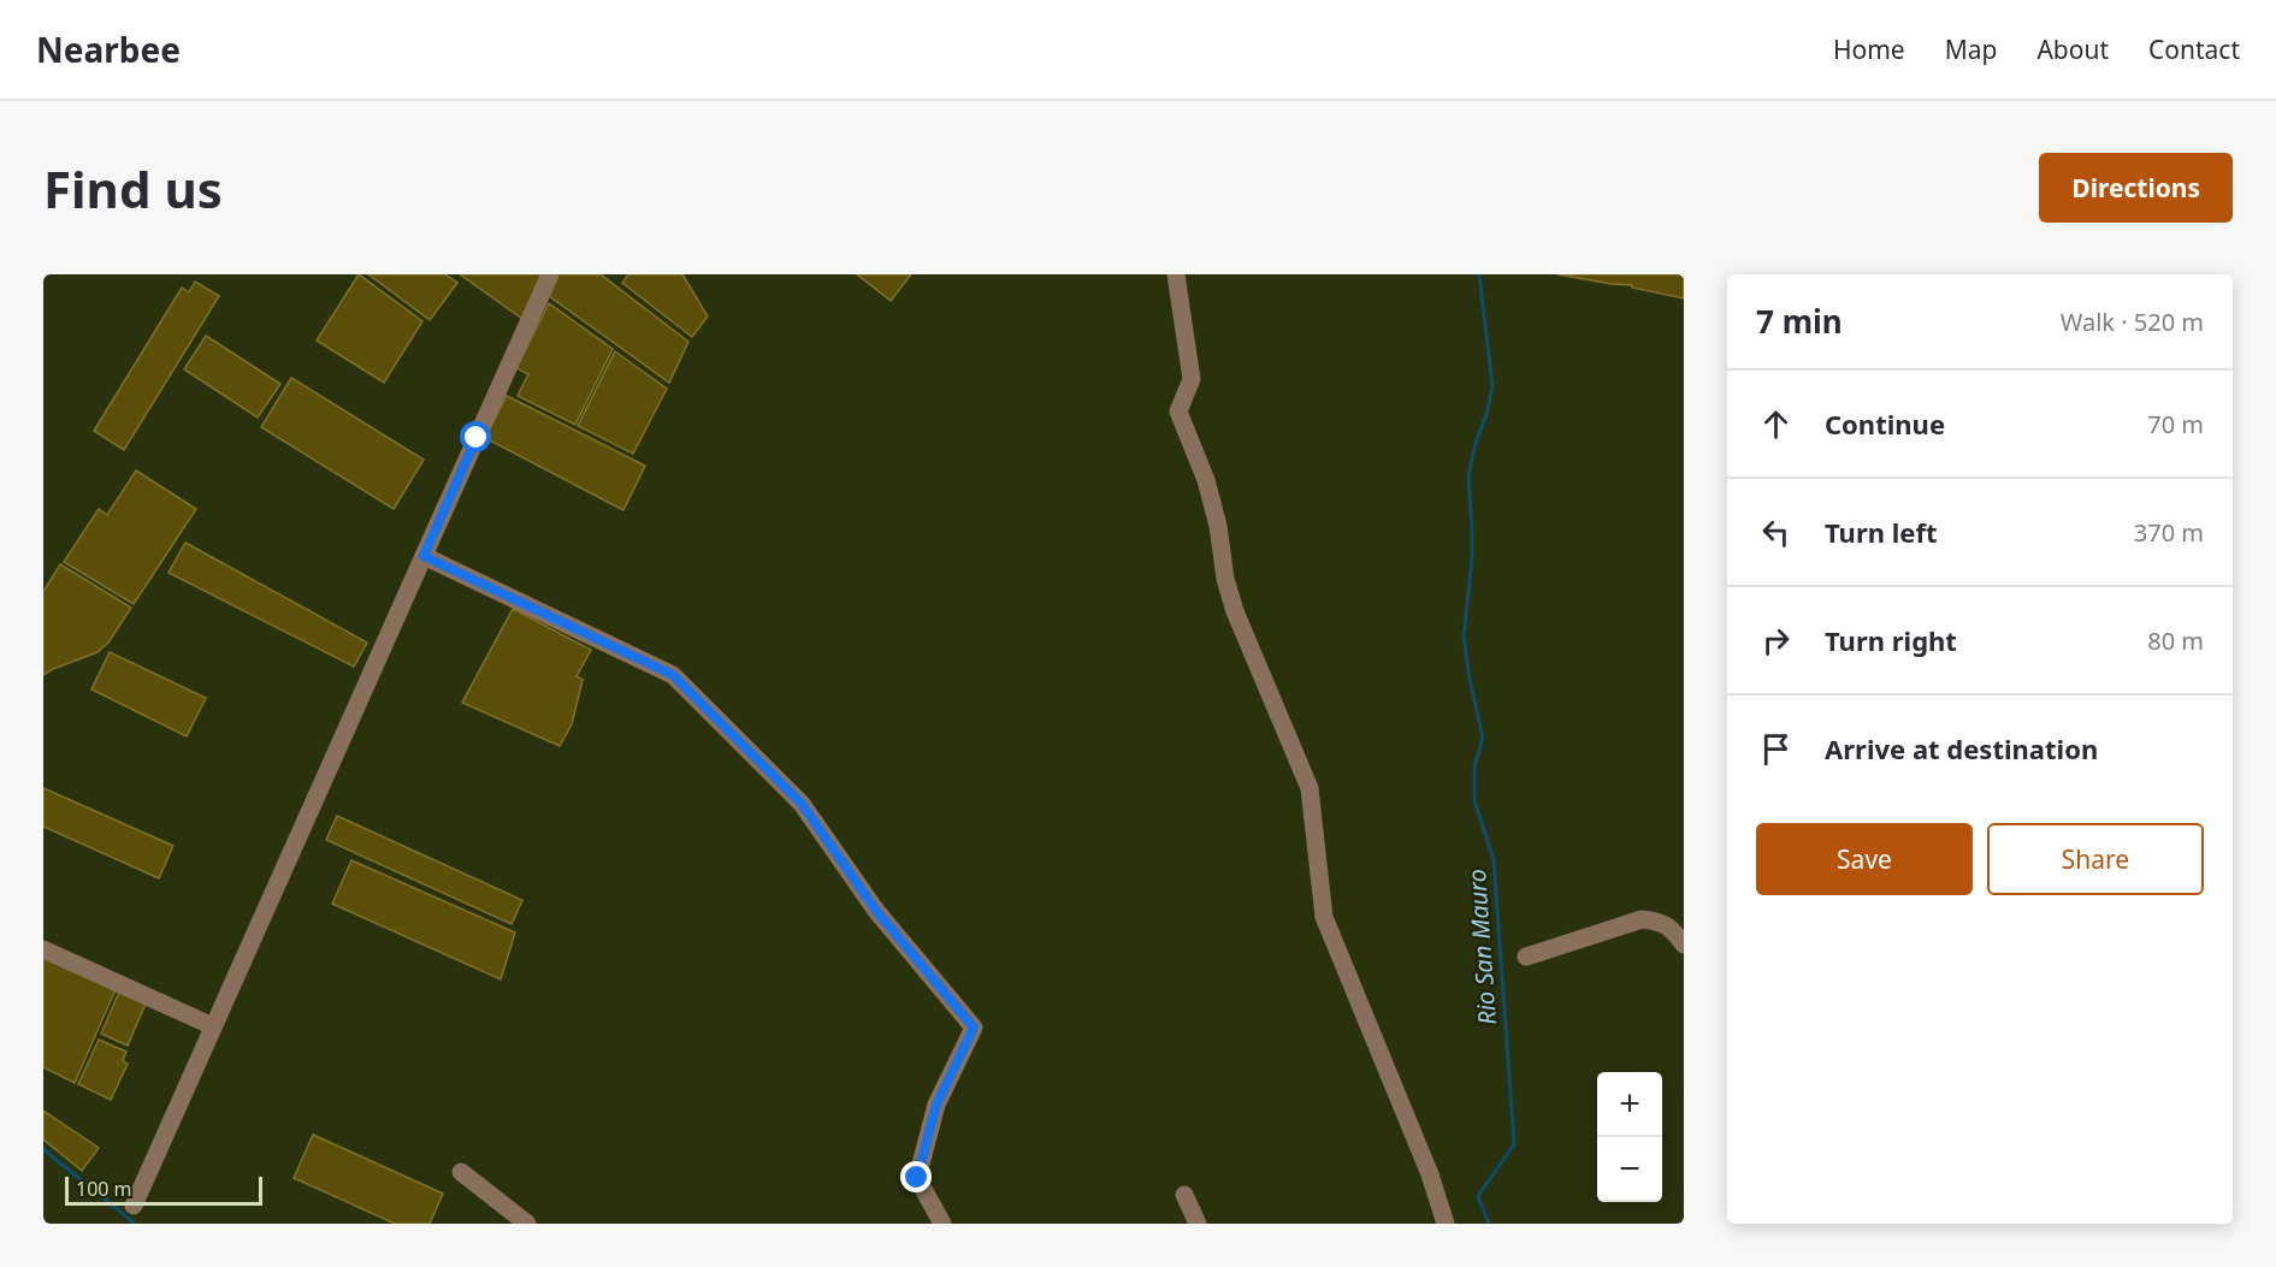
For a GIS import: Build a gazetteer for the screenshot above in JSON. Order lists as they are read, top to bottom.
{
  "water": ["Rio San Mauro"],
  "scale_bar": "100 m",
  "page": {
    "header": "Nearbee",
    "nav": [
      "Home",
      "Map",
      "About",
      "Contact"
    ],
    "buttons": [
      "Directions",
      ["Save", "Share"]
    ],
    "title": "Find us",
    "heading": ["7 min", "Walk · 520 m"],
    "list": [
      ["Continue", "70 m"],
      ["Turn left", "370 m"],
      ["Turn right", "80 m"],
      "Arrive at destination"
    ],
    "map_buttons": ["+", "−"],
    "scale": "100 m"
  }
}
